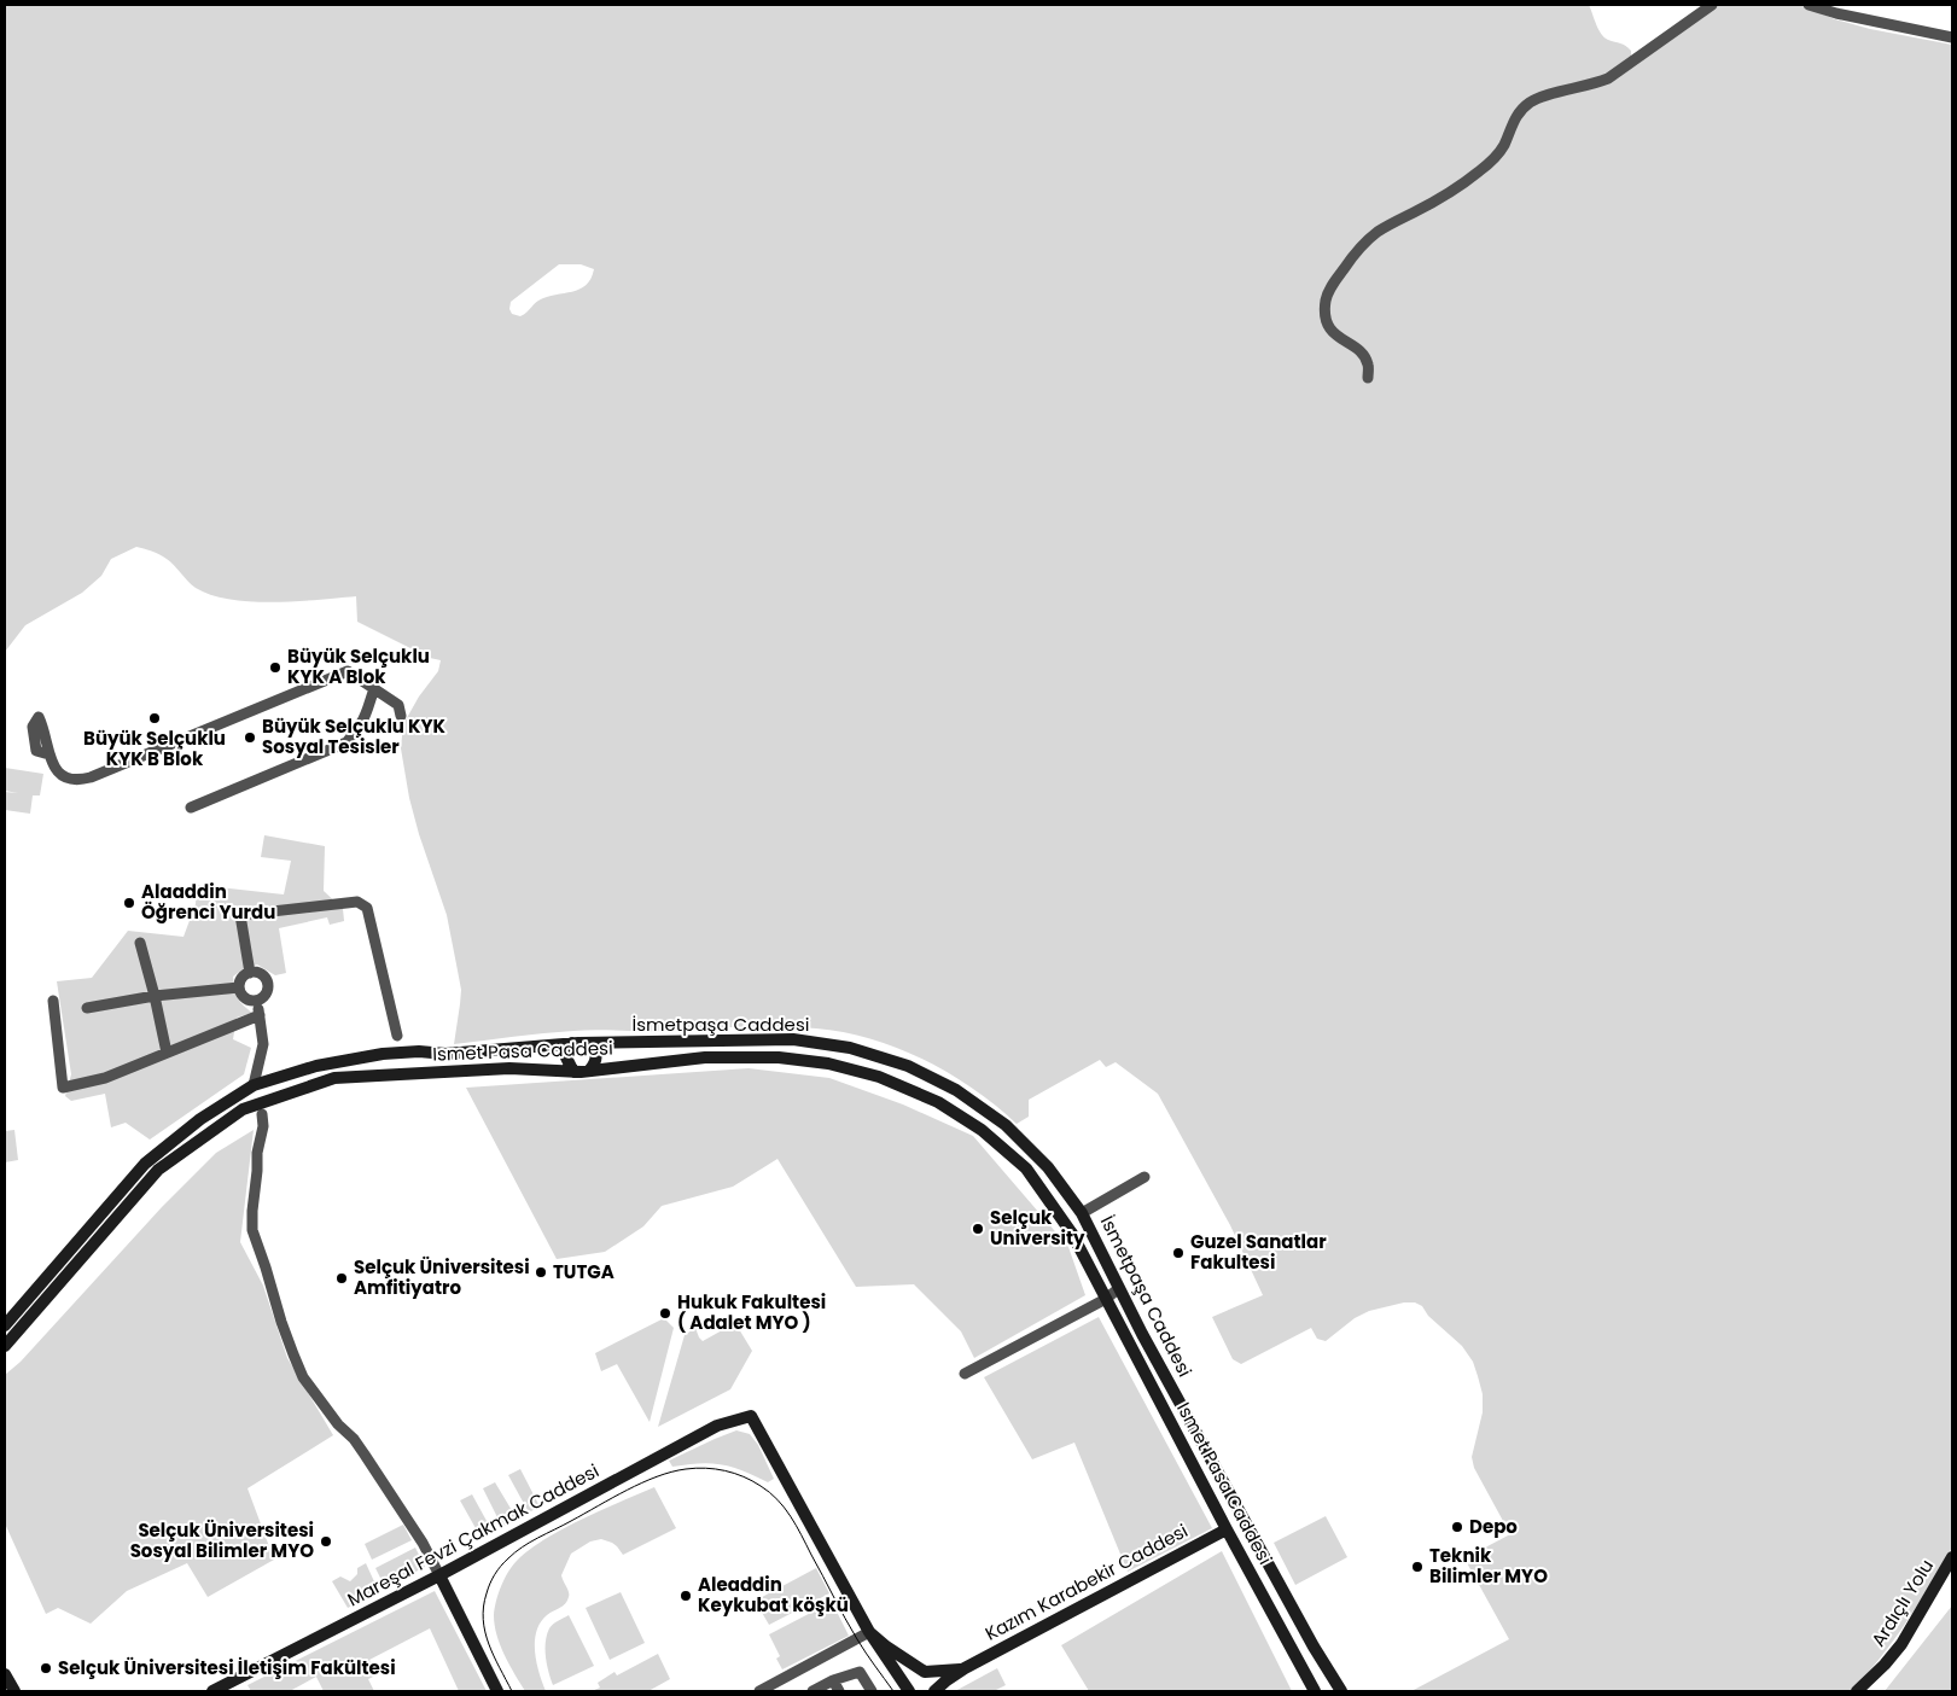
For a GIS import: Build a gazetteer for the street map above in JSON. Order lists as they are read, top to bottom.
{
  "streets": {
    "main road": [
      "İsmetpaşa Caddesi",
      "Ismet Pasa Caddesi",
      "Mareşal Fevzi Çakmak Caddesi",
      "Kazım Karabekir Caddesi",
      "Ardıçlı Yolu"
    ]
  },
  "crossings": [
    ["İsmetpaşa Caddesi", "Ismet Pasa Caddesi"],
    ["Ismet Pasa Caddesi", "Kazım Karabekir Caddesi"]
  ],
  "places": [
    "Büyük Selçuklu KYK A Blok",
    "Büyük Selçuklu KYK B Blok",
    "Büyük Selçuklu KYK Sosyal Tesisler",
    "Alaaddin Öğrenci Yurdu",
    "Selçuk University",
    "Guzel Sanatlar Fakultesi",
    "TUTGA",
    "Selçuk Üniversitesi Amfitiyatro",
    "Hukuk Fakultesi ( Adalet MYO )",
    "Depo",
    "Selçuk Üniversitesi Sosyal Bilimler MYO",
    "Teknik Bilimler MYO",
    "Aleaddin Keykubat köşkü",
    "Selçuk Üniversitesi İletişim Fakültesi"
  ]
}
